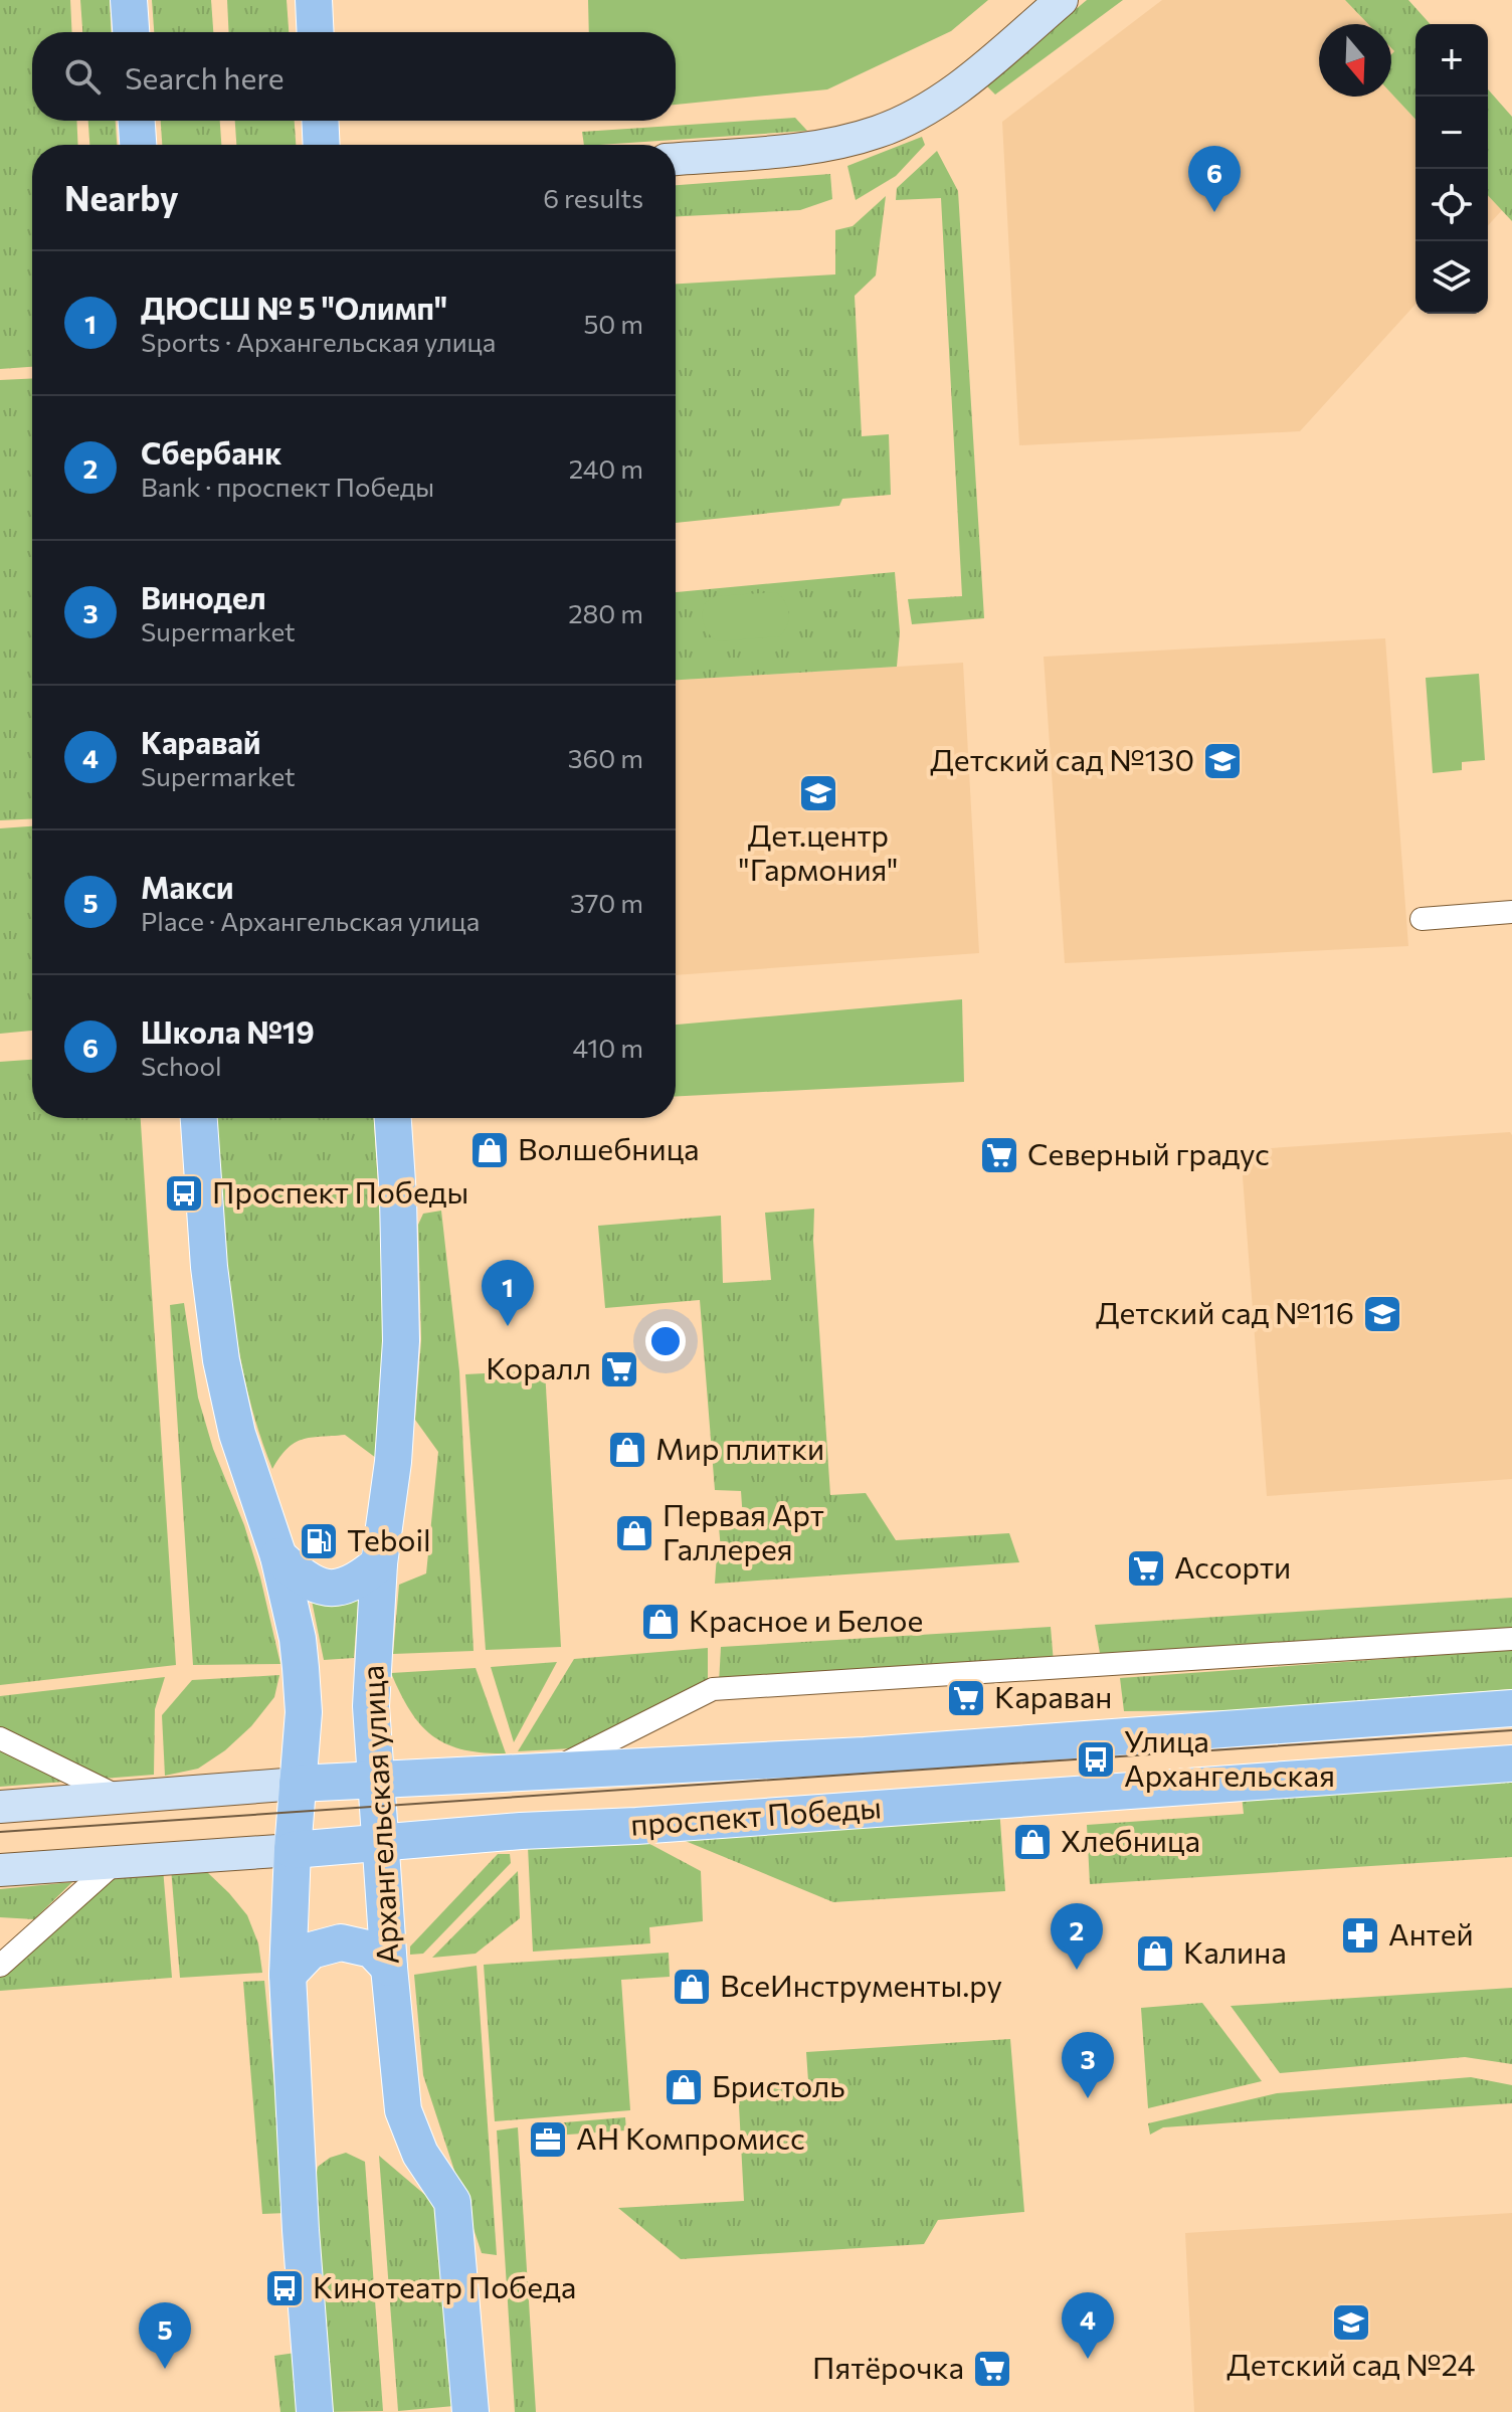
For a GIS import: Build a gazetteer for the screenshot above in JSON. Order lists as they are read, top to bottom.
{
  "streets": {
    "main road": ["Архангельская улица", "проспект Победы"]
  },
  "crossings": [
    ["Архангельская улица", "проспект Победы"]
  ],
  "places": {
    "school or university": [
      "Детский сад №130",
      "Дет.центр \"Гармония\"",
      "Детский сад №116",
      "Детский сад №24"
    ],
    "shop": [
      "Волшебница",
      "Мир плитки",
      "Первая Арт Галлерея",
      "Красное и Белое",
      "Хлебница",
      "Калина",
      "ВсеИнструменты.ру",
      "Бристоль"
    ],
    "supermarket": [
      "Северный градус",
      "Коралл",
      "Ассорти",
      "Караван",
      "Пятёрочка"
    ],
    "bus stop": ["Проспект Победы", "Улица Архангельская", "Кинотеатр Победа"],
    "fuel station": ["Teboil"],
    "pharmacy": ["Антей"],
    "office": ["АН Компромисс"]
  },
  "north": "bottom",
  "page": {
    "map_buttons": ["+", "−"],
    "search": "Search here",
    "heading": ["Nearby", "6 results"],
    "pins": [
      "6",
      "1",
      "2",
      "3",
      "4",
      "5"
    ],
    "list": [
      {
        "mark": "1",
        "name": "ДЮСШ № 5 \"Олимп\"",
        "note": "Sports · Архангельская улица",
        "value": "50 m"
      },
      {
        "mark": "2",
        "name": "Сбербанк",
        "note": "Bank · проспект Победы",
        "value": "240 m"
      },
      {
        "mark": "3",
        "name": "Винодел",
        "note": "Supermarket",
        "value": "280 m"
      },
      {
        "mark": "4",
        "name": "Каравай",
        "note": "Supermarket",
        "value": "360 m"
      },
      {
        "mark": "5",
        "name": "Макси",
        "note": "Place · Архангельская улица",
        "value": "370 m"
      },
      {
        "mark": "6",
        "name": "Школа №19",
        "note": "School",
        "value": "410 m"
      }
    ]
  }
}
